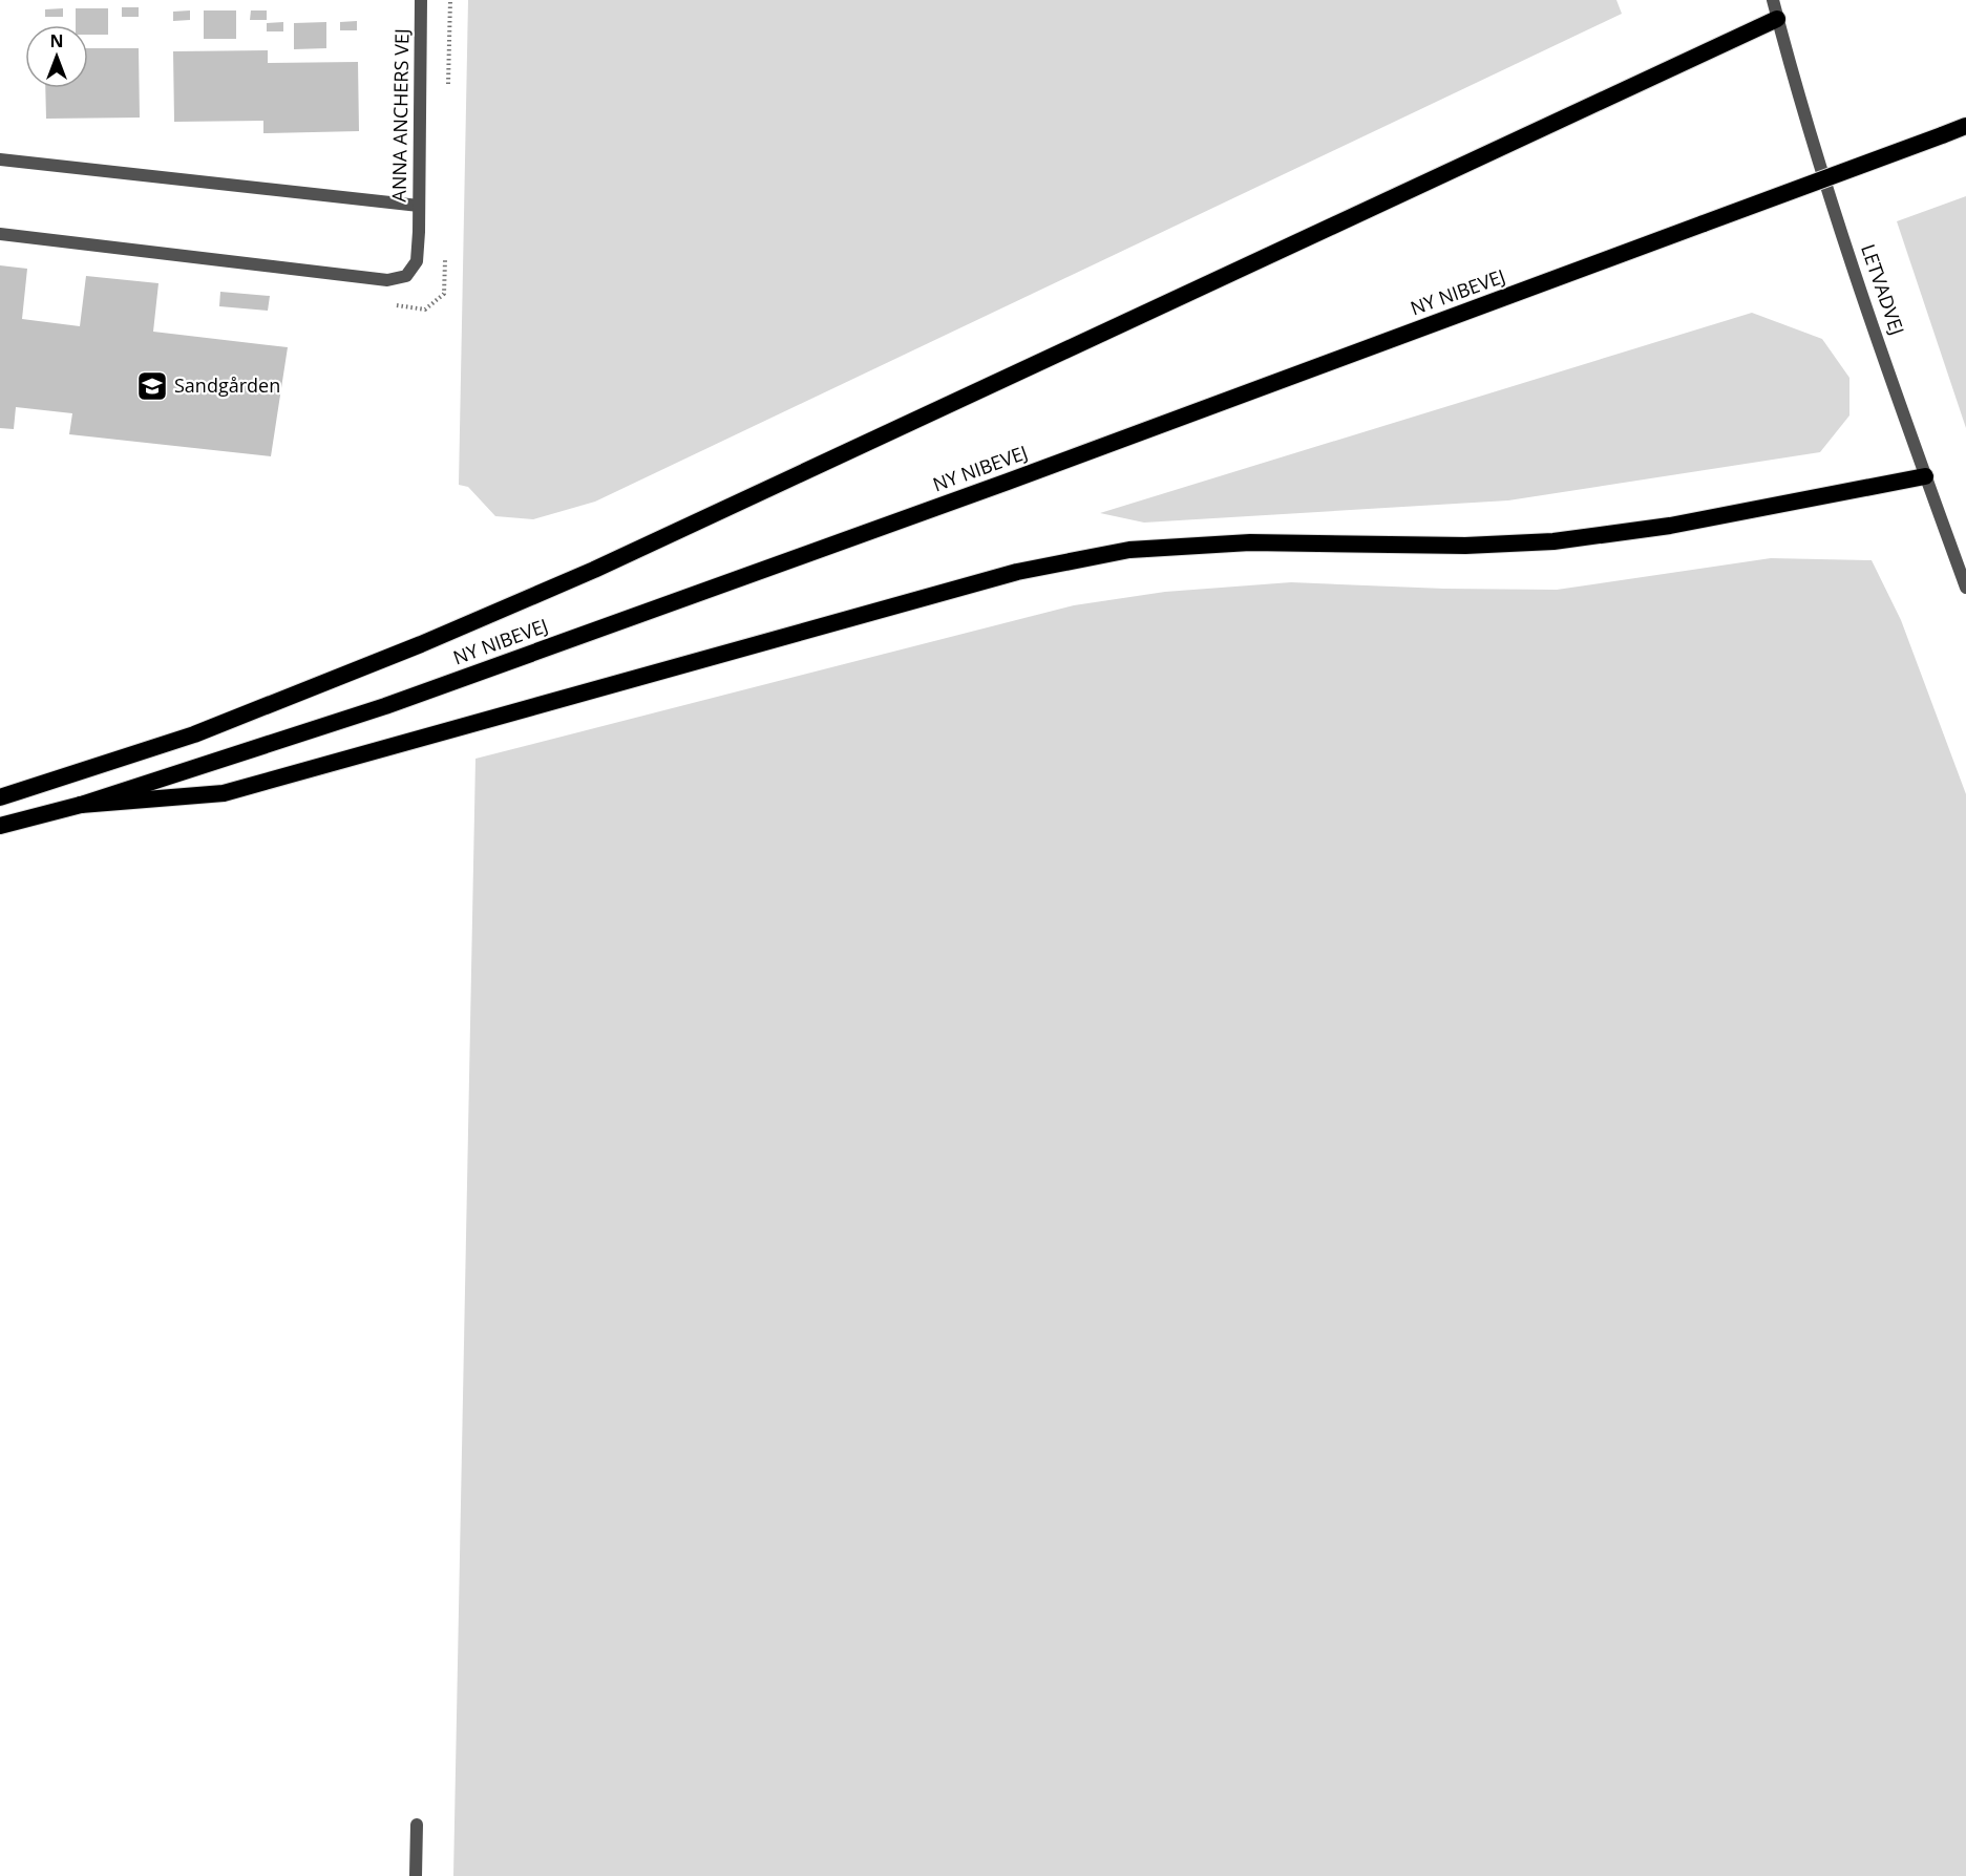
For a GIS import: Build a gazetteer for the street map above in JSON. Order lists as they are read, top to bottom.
{
  "streets": {
    "highway": ["NY NIBEVEJ"],
    "street": ["ANNA ANCHERS VEJ", "LETVADVEJ"]
  },
  "places": {
    "school or university": ["Sandgården"]
  },
  "north": "top"
}
